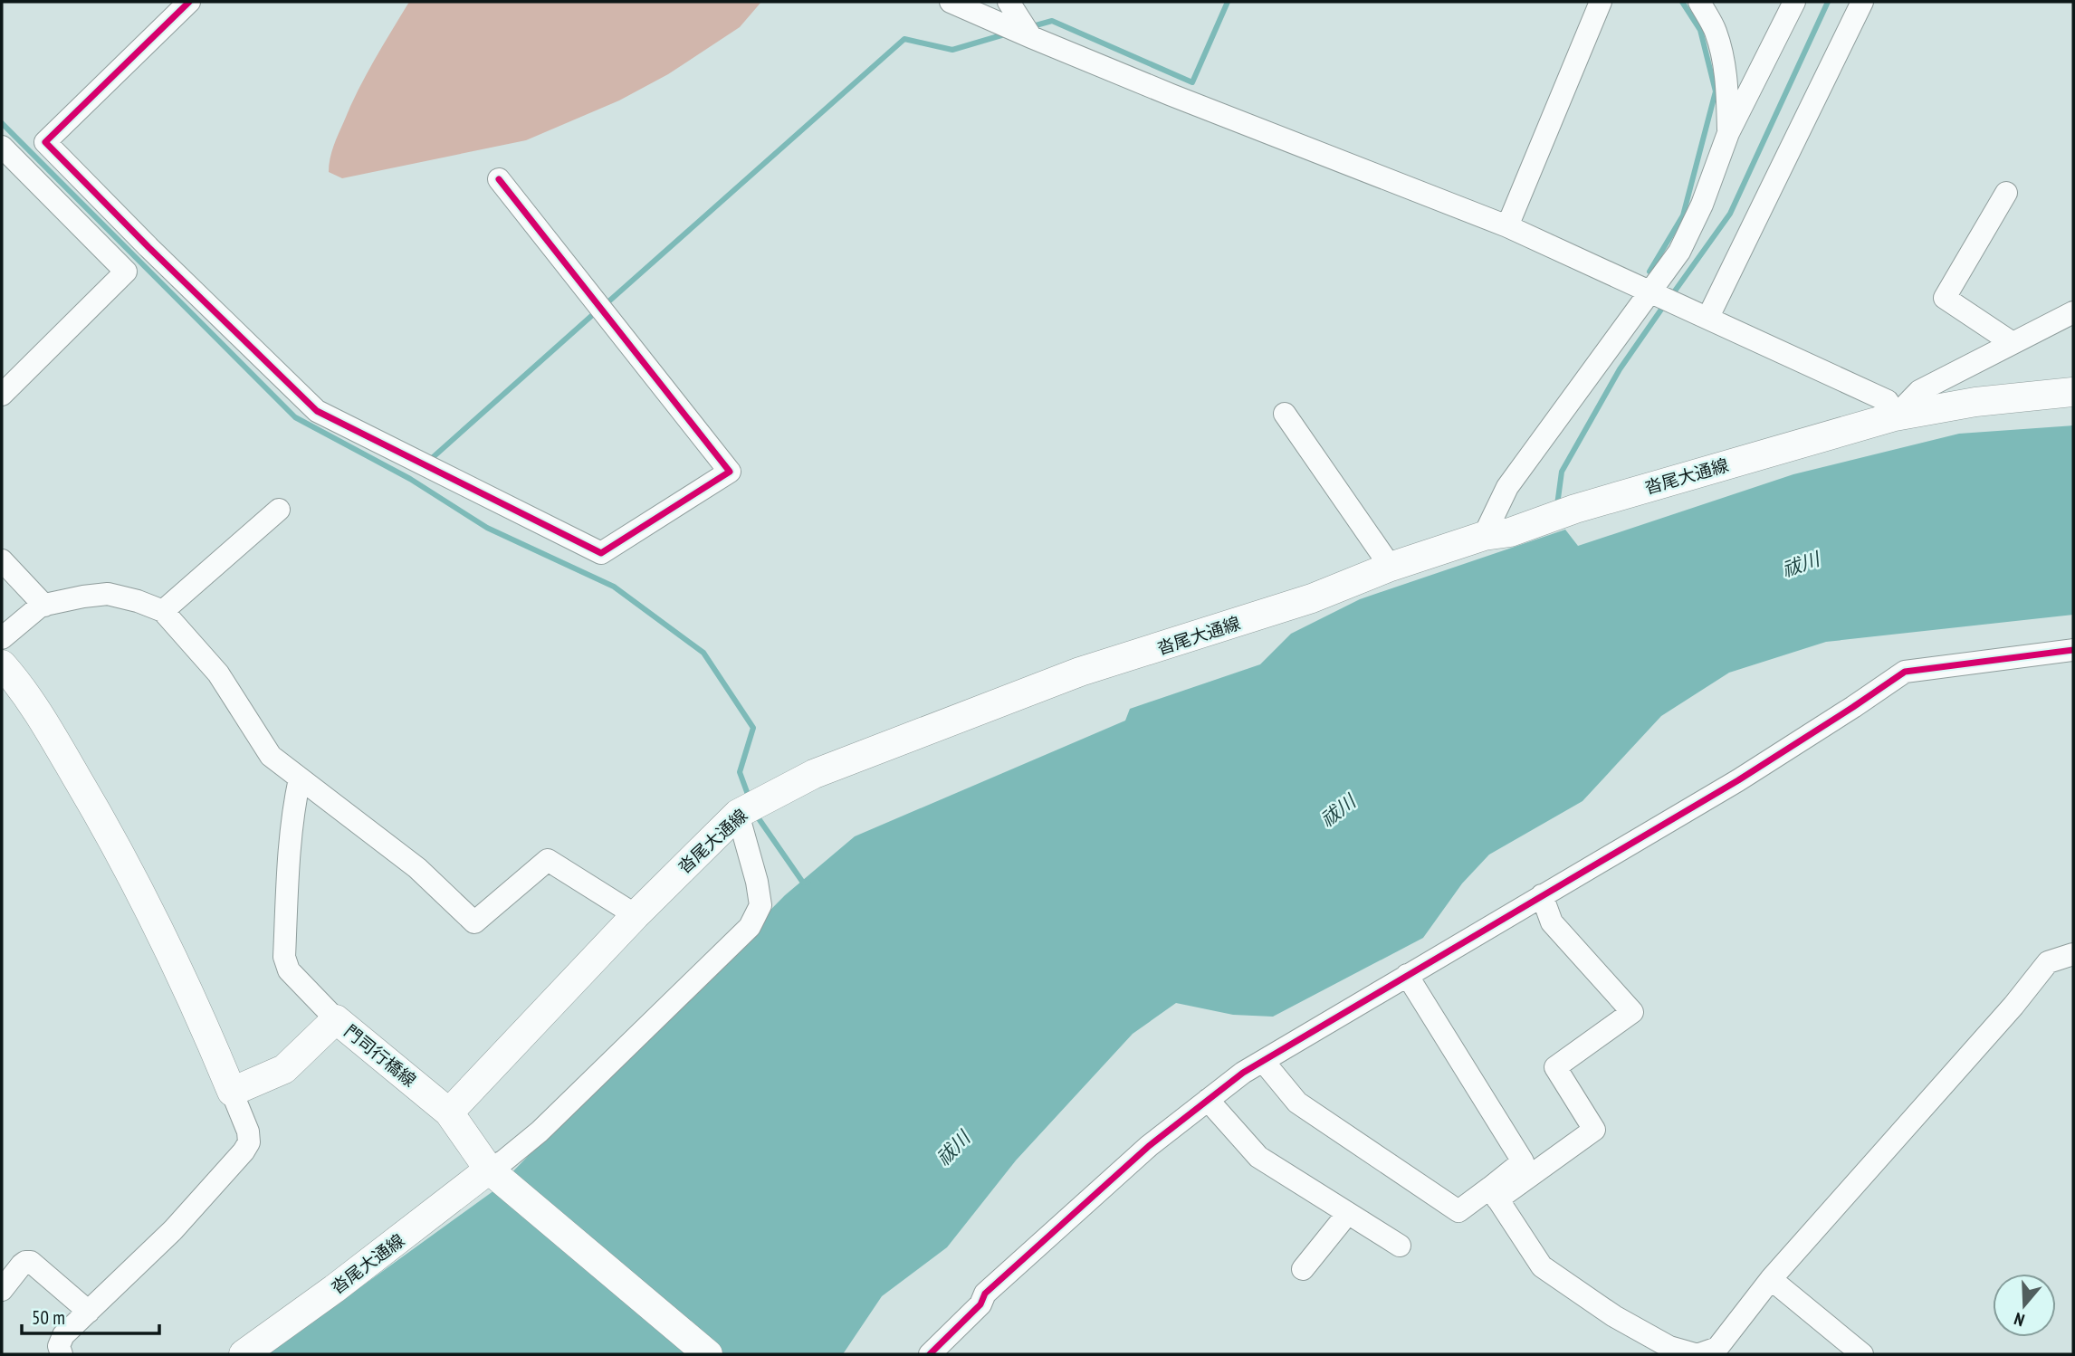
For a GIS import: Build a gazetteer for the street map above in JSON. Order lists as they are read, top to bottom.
{
  "streets": {
    "main road": ["沓尾大通線", "門司行橋線"]
  },
  "crossings": [
    ["沓尾大通線", "門司行橋線"]
  ],
  "water": ["祓川"],
  "scale_bar": "50 m",
  "north": "bottom"
}
